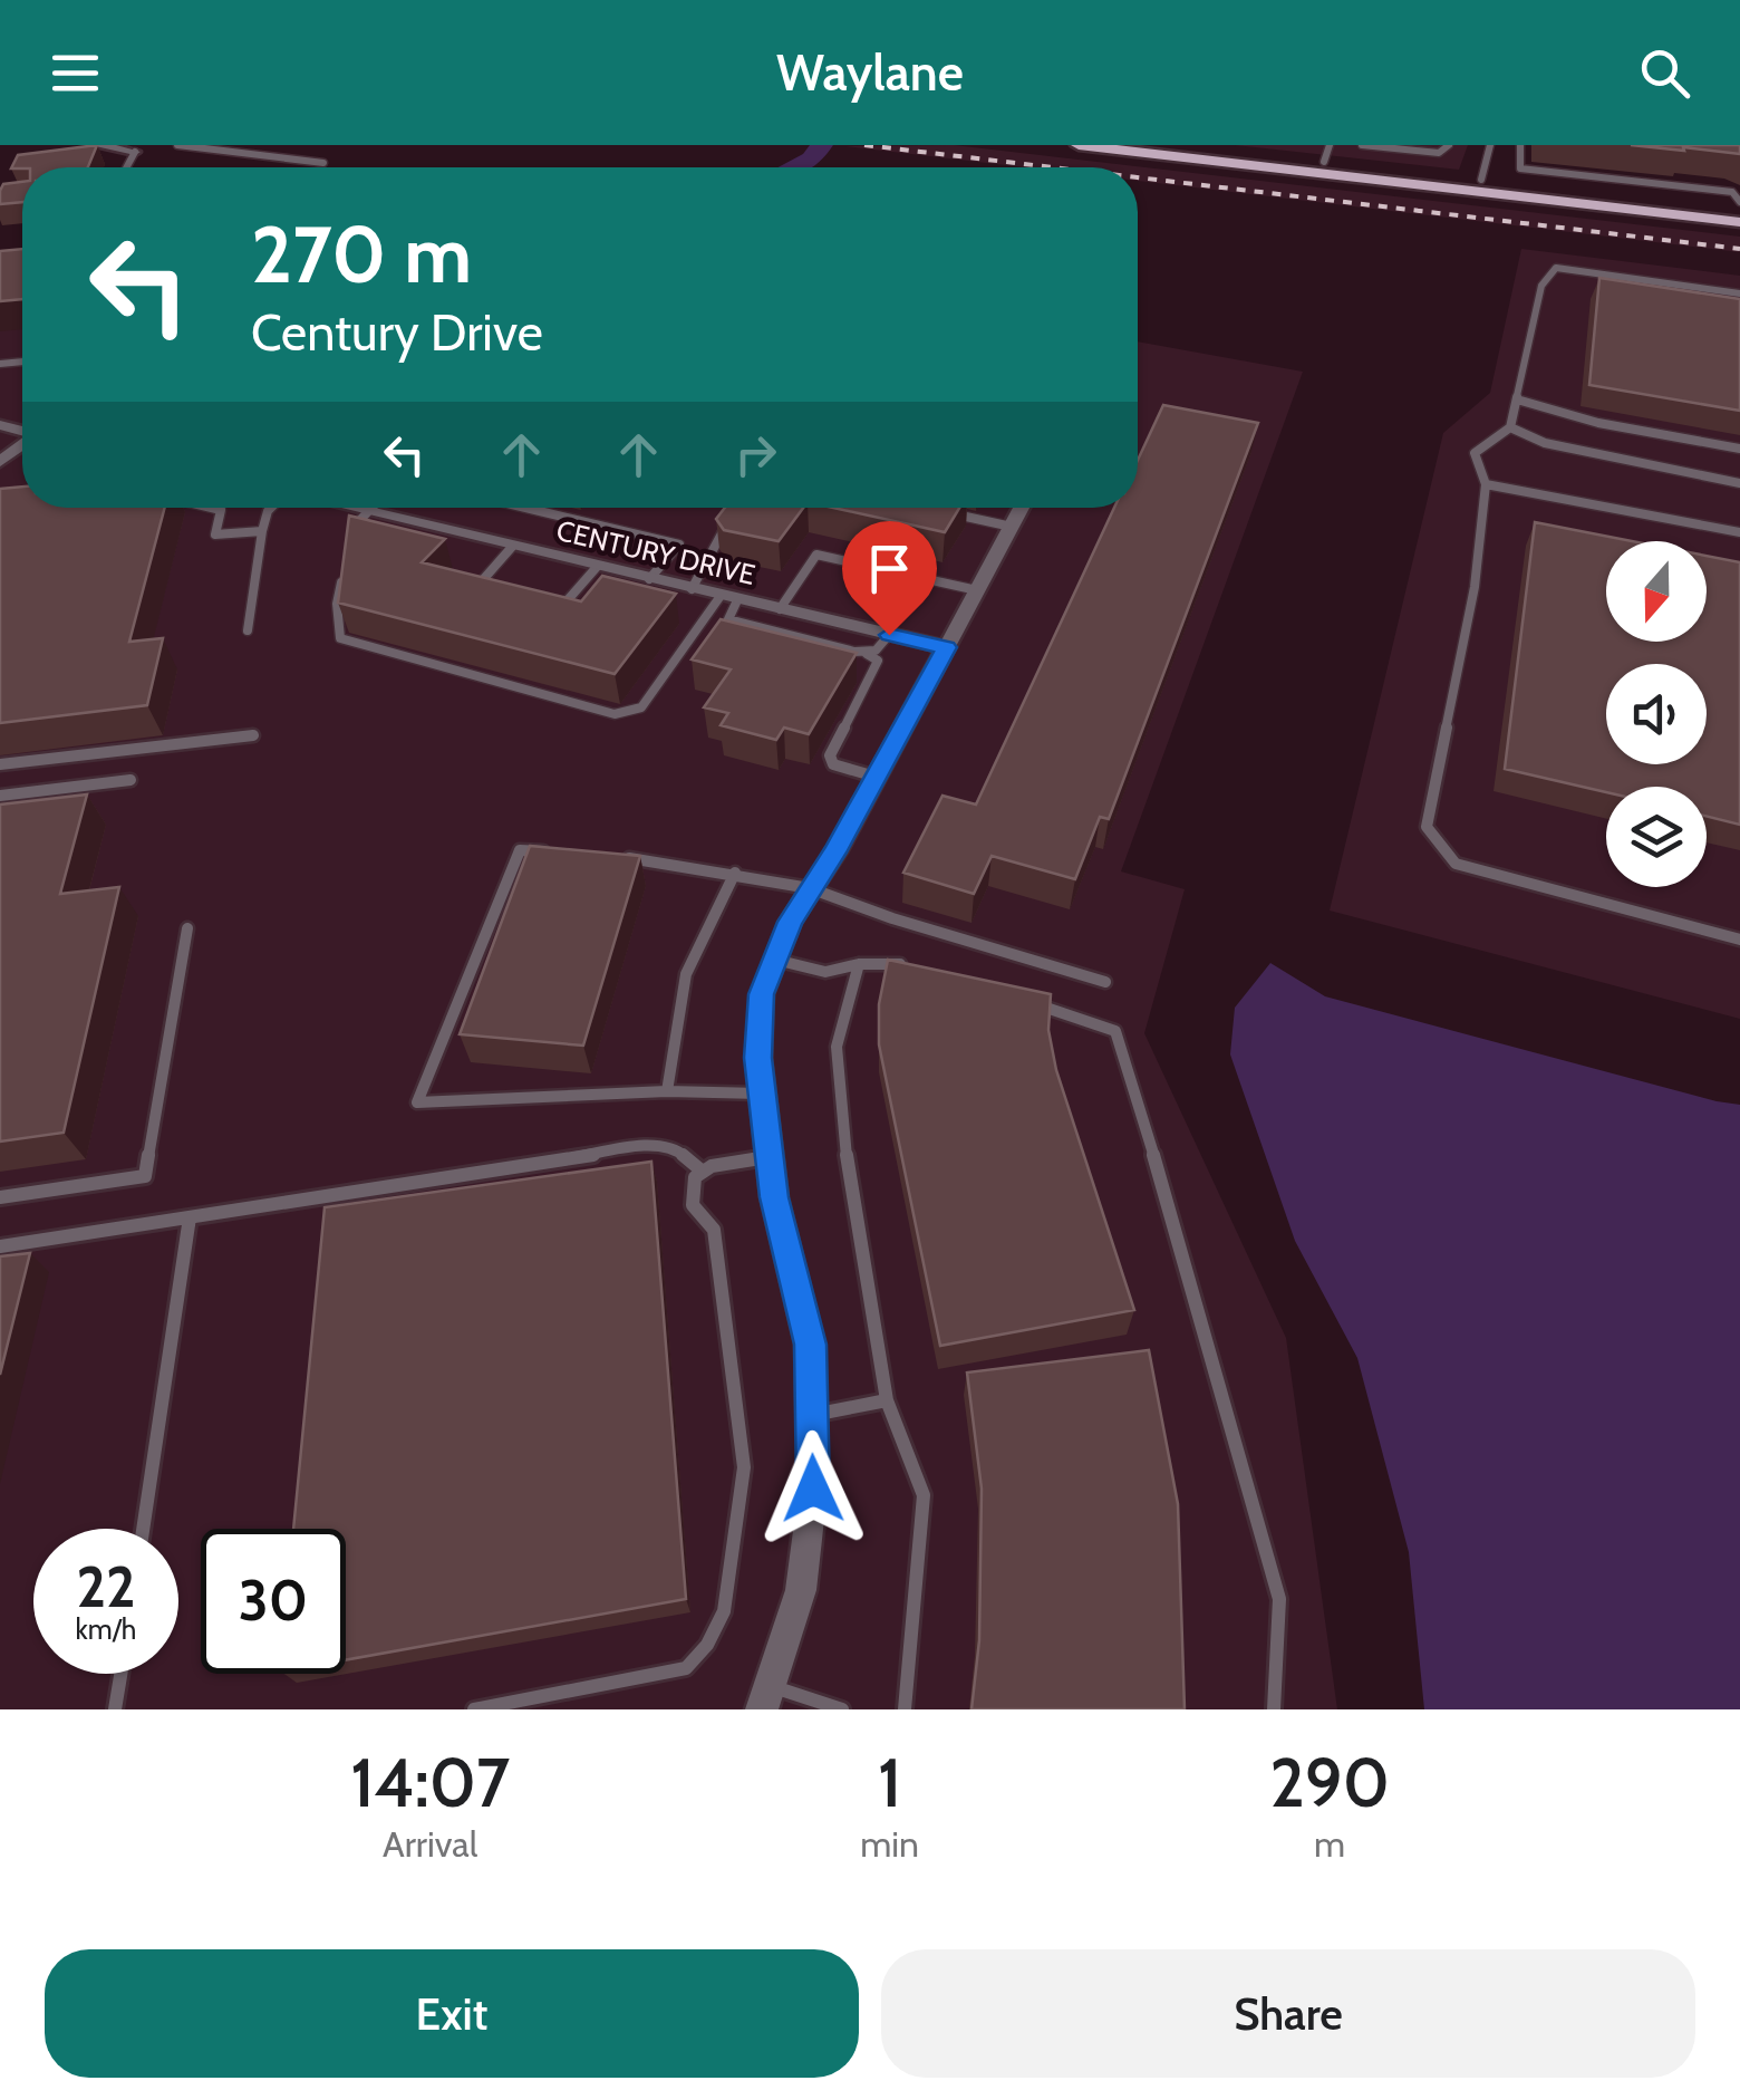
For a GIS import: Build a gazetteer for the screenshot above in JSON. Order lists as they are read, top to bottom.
{
  "streets": {
    "street": ["CENTURY DRIVE"]
  },
  "north": "bottom",
  "page": {
    "header": "Waylane",
    "turn": ["270 m", "Century Drive"],
    "speed": "22 km/h",
    "limit": "30",
    "eta": [
      "14:07",
      "Arrival",
      "1",
      "min",
      "290",
      "m"
    ],
    "buttons": ["Exit", "Share"]
  }
}
